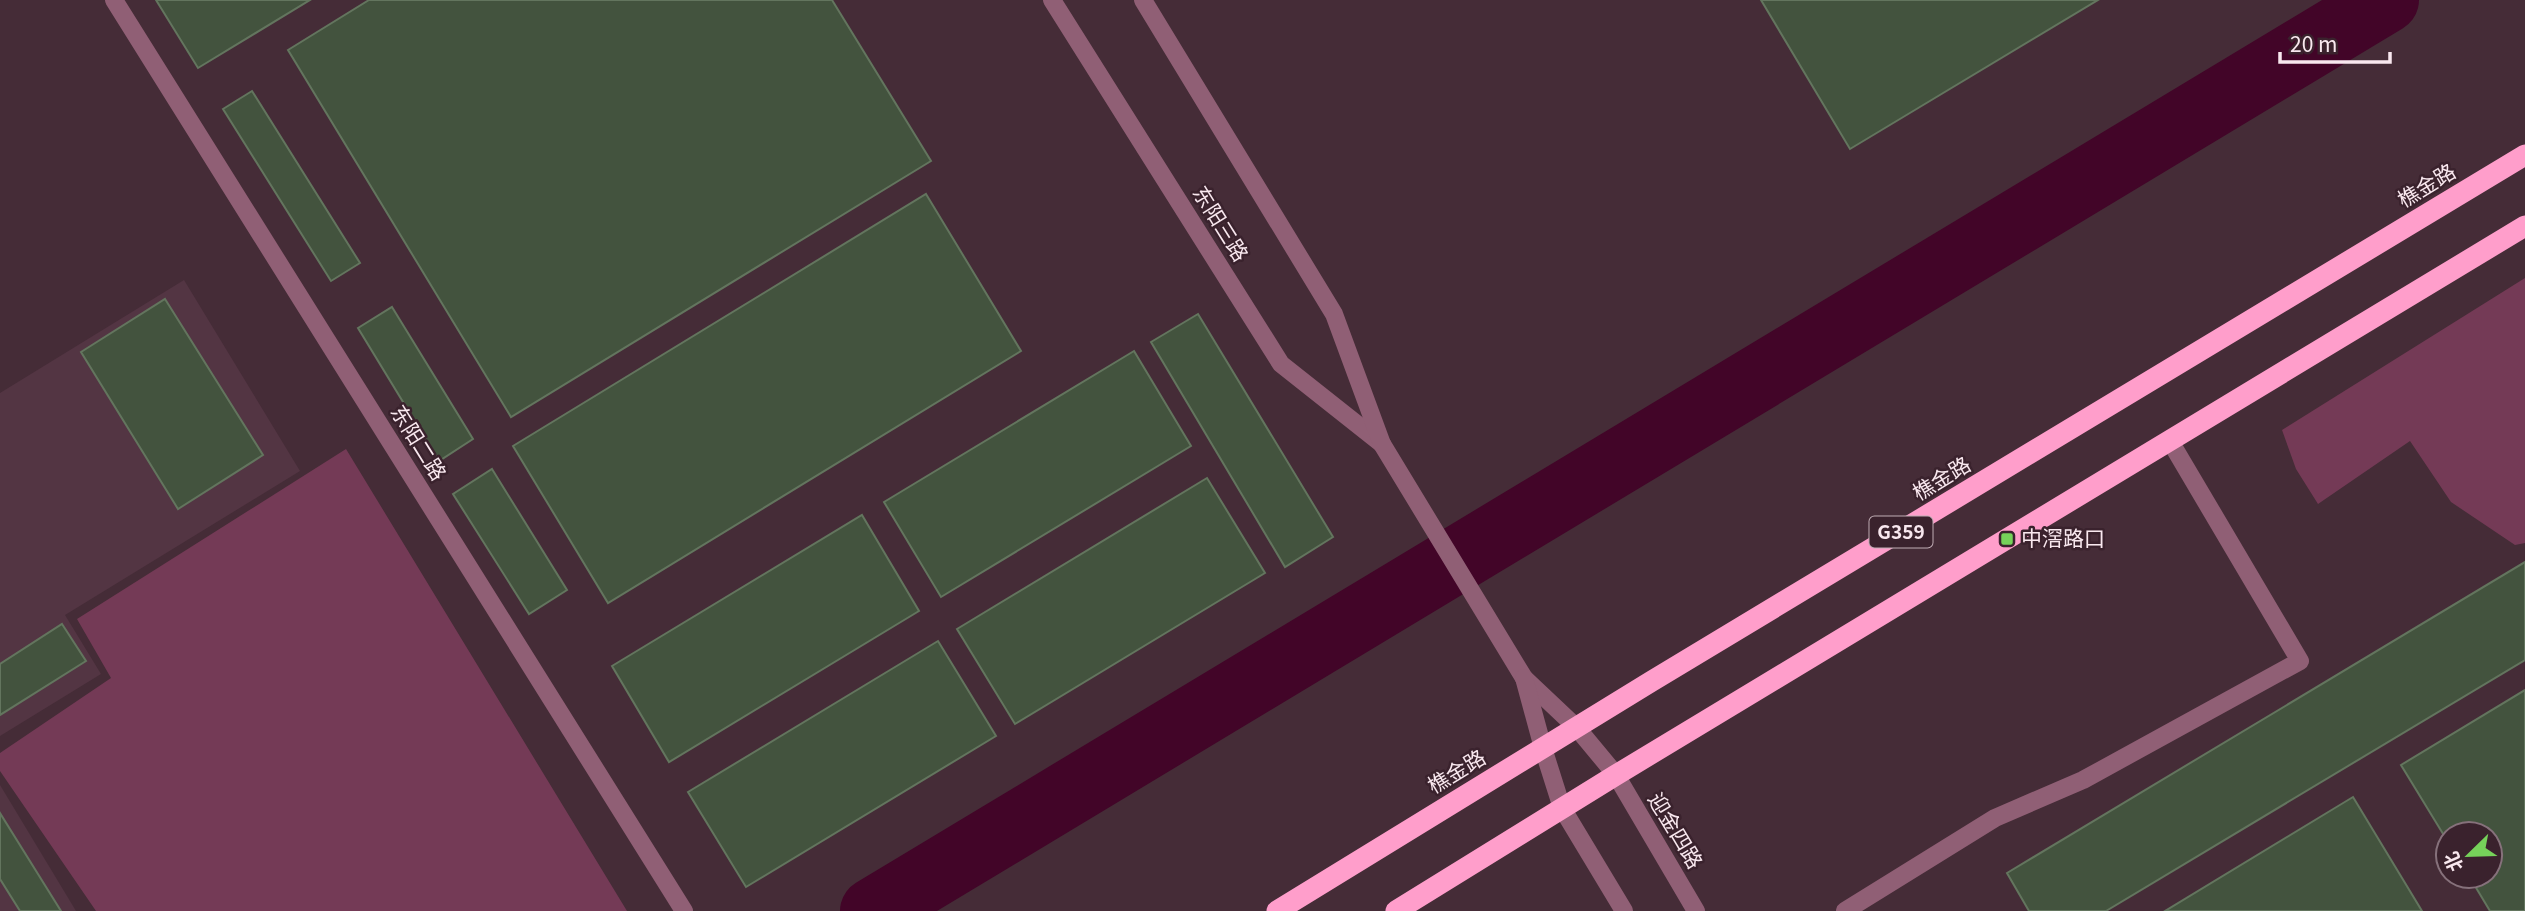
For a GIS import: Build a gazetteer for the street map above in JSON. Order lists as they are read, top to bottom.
{
  "streets": {
    "highway": ["樵金路", "G359"],
    "street": ["东阳三路", "东阳二路", "迎金四路"]
  },
  "crossings": [
    ["樵金路", "迎金四路"],
    ["东阳三路", "迎金四路"],
    ["G359", "迎金四路"]
  ],
  "places": {
    "transit": ["中滘路口"]
  },
  "scale_bar": "20 m",
  "north": "bottom left"
}
